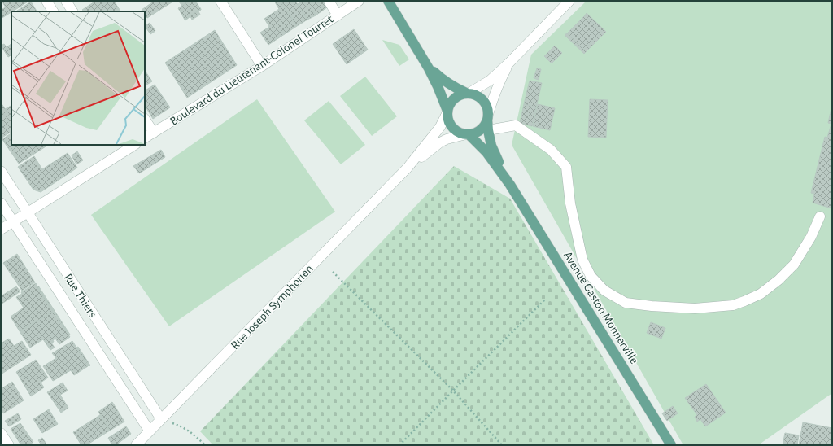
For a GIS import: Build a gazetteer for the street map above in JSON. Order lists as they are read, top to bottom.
{
  "streets": {
    "main road": ["Avenue Gaston Monnerville"],
    "street": ["Boulevard du Lieutenant-Colonel Tourtet", "Rue Thiers", "Rue Joseph Symphorien"]
  },
  "crossings": [
    ["Rue Thiers", "Rue Joseph Symphorien"],
    ["Rue Joseph Symphorien", "Avenue Gaston Monnerville"]
  ]
}
